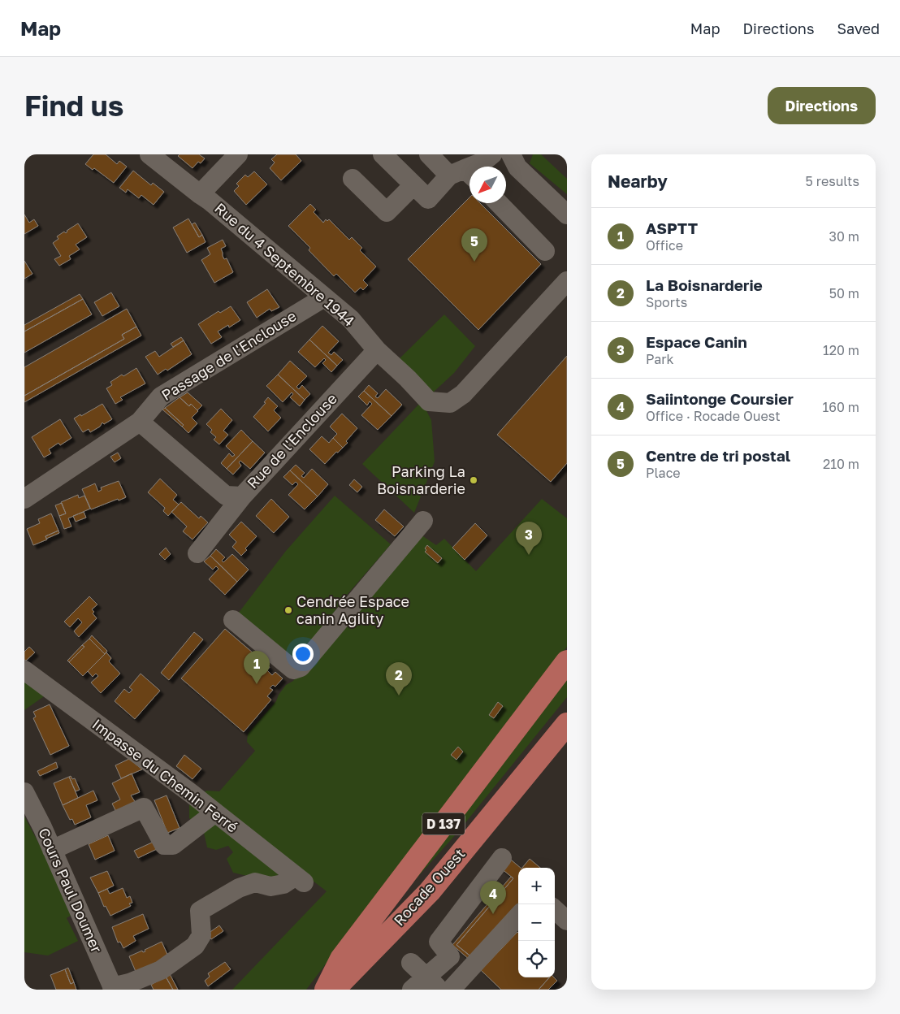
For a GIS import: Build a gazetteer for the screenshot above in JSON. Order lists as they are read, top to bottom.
{
  "streets": {
    "main road": ["D 137", "Rocade Ouest"],
    "street": [
      "Rue du 4 Septembre 1944",
      "Passage de l'Enclouse",
      "Rue de l'Enclouse",
      "Impasse du Chemin Ferré",
      "Cours Paul Doumer"
    ]
  },
  "crossings": [
    ["Rue du 4 Septembre 1944", "Passage de l'Enclouse"],
    ["Rue du 4 Septembre 1944", "Rue de l'Enclouse"],
    ["Passage de l'Enclouse", "Rue de l'Enclouse"],
    ["Impasse du Chemin Ferré", "Cours Paul Doumer"]
  ],
  "places": ["Parking La Boisnarderie", "Cendrée Espace canin Agility"],
  "north": "bottom left",
  "page": {
    "header": "Map",
    "nav": ["Map", "Directions", "Saved"],
    "buttons": "Directions",
    "title": "Find us",
    "heading": ["Nearby", "5 results"],
    "list": [
      {
        "mark": "1",
        "name": "ASPTT",
        "note": "Office",
        "value": "30 m"
      },
      {
        "mark": "2",
        "name": "La Boisnarderie",
        "note": "Sports",
        "value": "50 m"
      },
      {
        "mark": "3",
        "name": "Espace Canin",
        "note": "Park",
        "value": "120 m"
      },
      {
        "mark": "4",
        "name": "Saiintonge Coursier",
        "note": "Office · Rocade Ouest",
        "value": "160 m"
      },
      {
        "mark": "5",
        "name": "Centre de tri postal",
        "note": "Place",
        "value": "210 m"
      }
    ],
    "pins": [
      "5",
      "3",
      "1",
      "2",
      "4"
    ],
    "map_buttons": ["+", "−"]
  }
}
